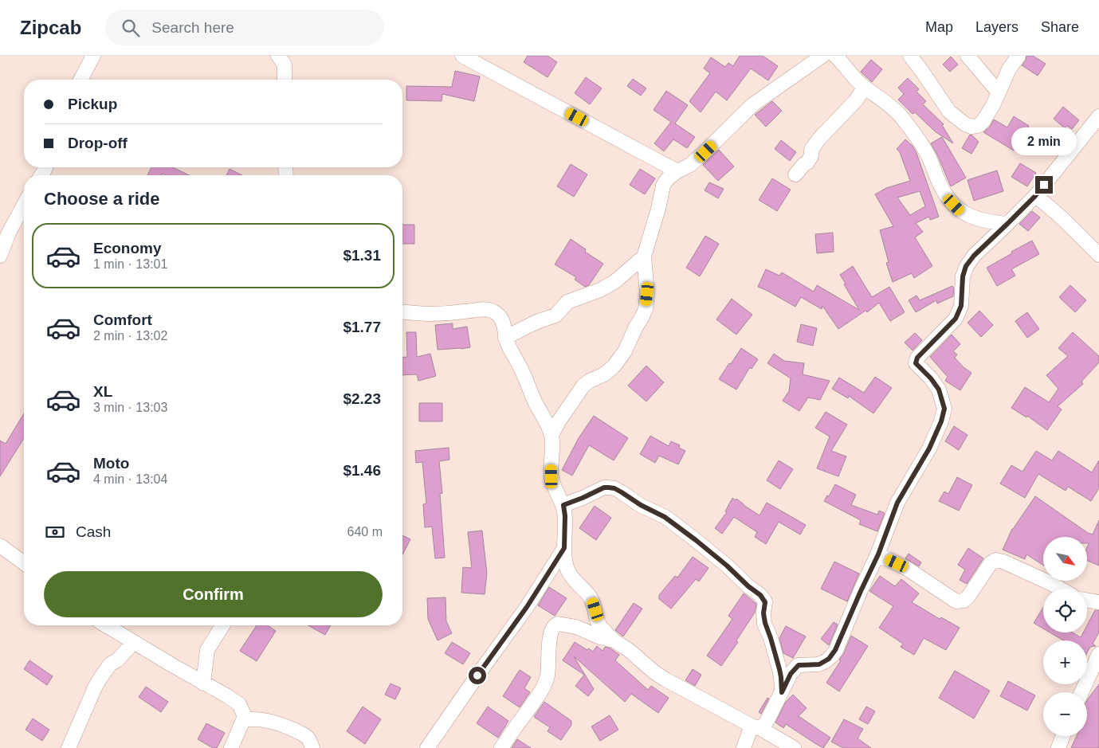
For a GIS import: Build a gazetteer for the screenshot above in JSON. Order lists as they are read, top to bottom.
{
  "north": "bottom right",
  "page": {
    "header": "Zipcab",
    "search": "Search here",
    "nav": ["Map", "Layers", "Share"],
    "banner": ["Pickup", "Drop-off"],
    "bubble": "2 min",
    "heading": "Choose a ride",
    "list": [
      {
        "name": "Economy",
        "note": "1 min · 13:01",
        "value": "$1.31"
      },
      {
        "name": "Comfort",
        "note": "2 min · 13:02",
        "value": "$1.77"
      },
      {
        "name": "XL",
        "note": "3 min · 13:03",
        "value": "$2.23"
      },
      {
        "name": "Moto",
        "note": "4 min · 13:04",
        "value": "$1.46"
      }
    ],
    "pay": ["Cash", "640 m"],
    "map_buttons": ["+", "−"],
    "buttons": "Confirm"
  }
}
